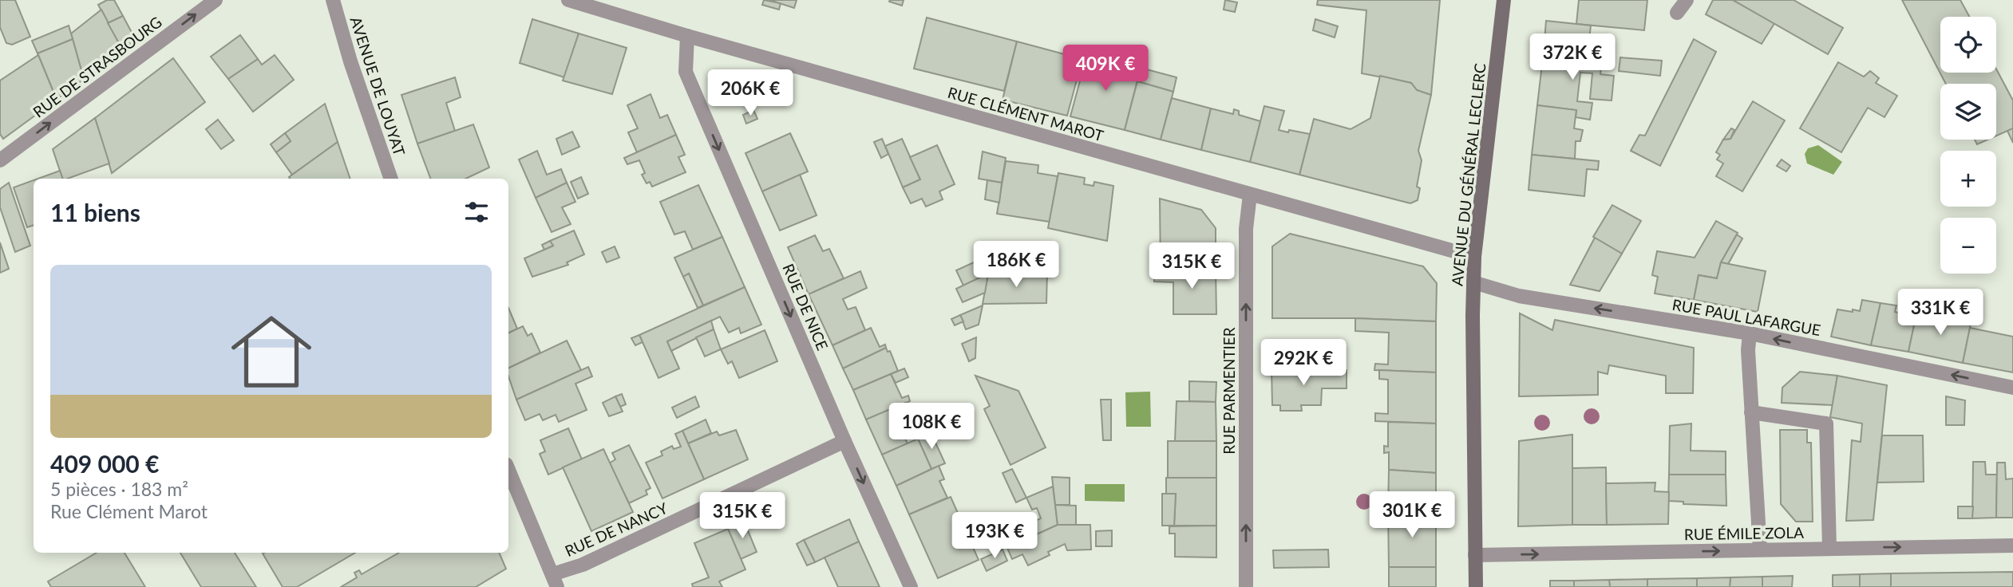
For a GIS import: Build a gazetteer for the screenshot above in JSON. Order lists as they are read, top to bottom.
{
  "streets": {
    "main road": ["AVENUE DU GÉNÉRAL LECLERC"],
    "street": [
      "RUE DE STRASBOURG",
      "AVENUE DE LOUYAT",
      "RUE CLÉMENT MAROT",
      "RUE DE NICE",
      "RUE PAUL LAFARGUE",
      "RUE PARMENTIER",
      "RUE DE NANCY",
      "RUE ÉMILE ZOLA"
    ]
  },
  "crossings": [
    ["RUE CLÉMENT MAROT", "AVENUE DU GÉNÉRAL LECLERC"],
    ["RUE CLÉMENT MAROT", "RUE DE NICE"],
    ["RUE CLÉMENT MAROT", "RUE PARMENTIER"],
    ["AVENUE DU GÉNÉRAL LECLERC", "RUE PAUL LAFARGUE"],
    ["AVENUE DU GÉNÉRAL LECLERC", "RUE ÉMILE ZOLA"],
    ["RUE DE NICE", "RUE DE NANCY"]
  ],
  "one_way": [
    "RUE DE STRASBOURG",
    "RUE DE NICE",
    "RUE PAUL LAFARGUE",
    "RUE PARMENTIER",
    "RUE ÉMILE ZOLA"
  ],
  "page": {
    "map_buttons": ["+", "−"],
    "price": [
      "372K €",
      "409K €",
      "206K €",
      "186K €",
      "315K €",
      "331K €",
      "292K €",
      "108K €",
      "301K €",
      "315K €",
      "193K €"
    ],
    "heading": "11 biens",
    "list": [
      {
        "name": "409 000 €",
        "note": "5 pièces · 183 m² · Rue Clément Marot"
      }
    ]
  }
}
